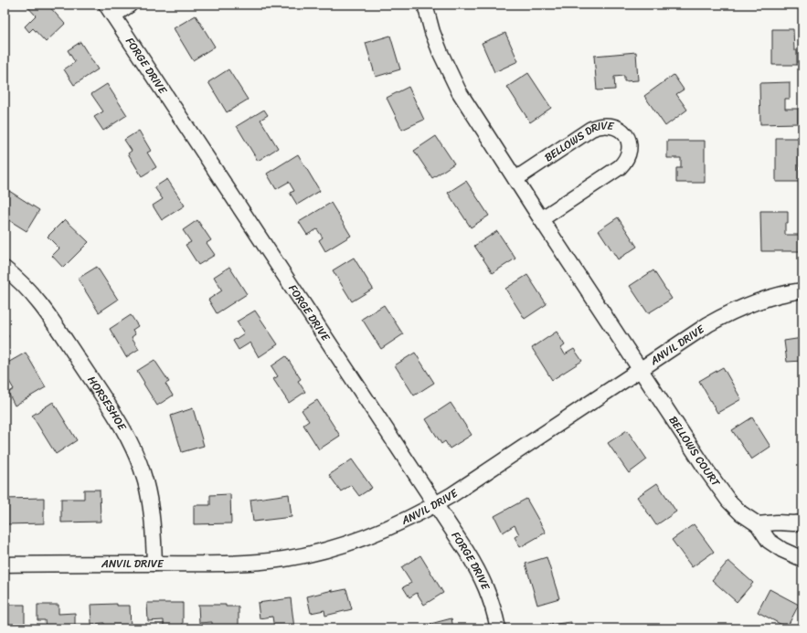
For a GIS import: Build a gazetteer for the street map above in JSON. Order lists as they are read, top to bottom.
{
  "streets": {
    "street": [
      "FORGE DRIVE",
      "BELLOWS DRIVE",
      "ANVIL DRIVE",
      "HORSESHOE",
      "BELLOWS COURT"
    ]
  },
  "crossings": [
    ["FORGE DRIVE", "ANVIL DRIVE"],
    ["ANVIL DRIVE", "HORSESHOE"],
    ["ANVIL DRIVE", "BELLOWS COURT"]
  ]
}
